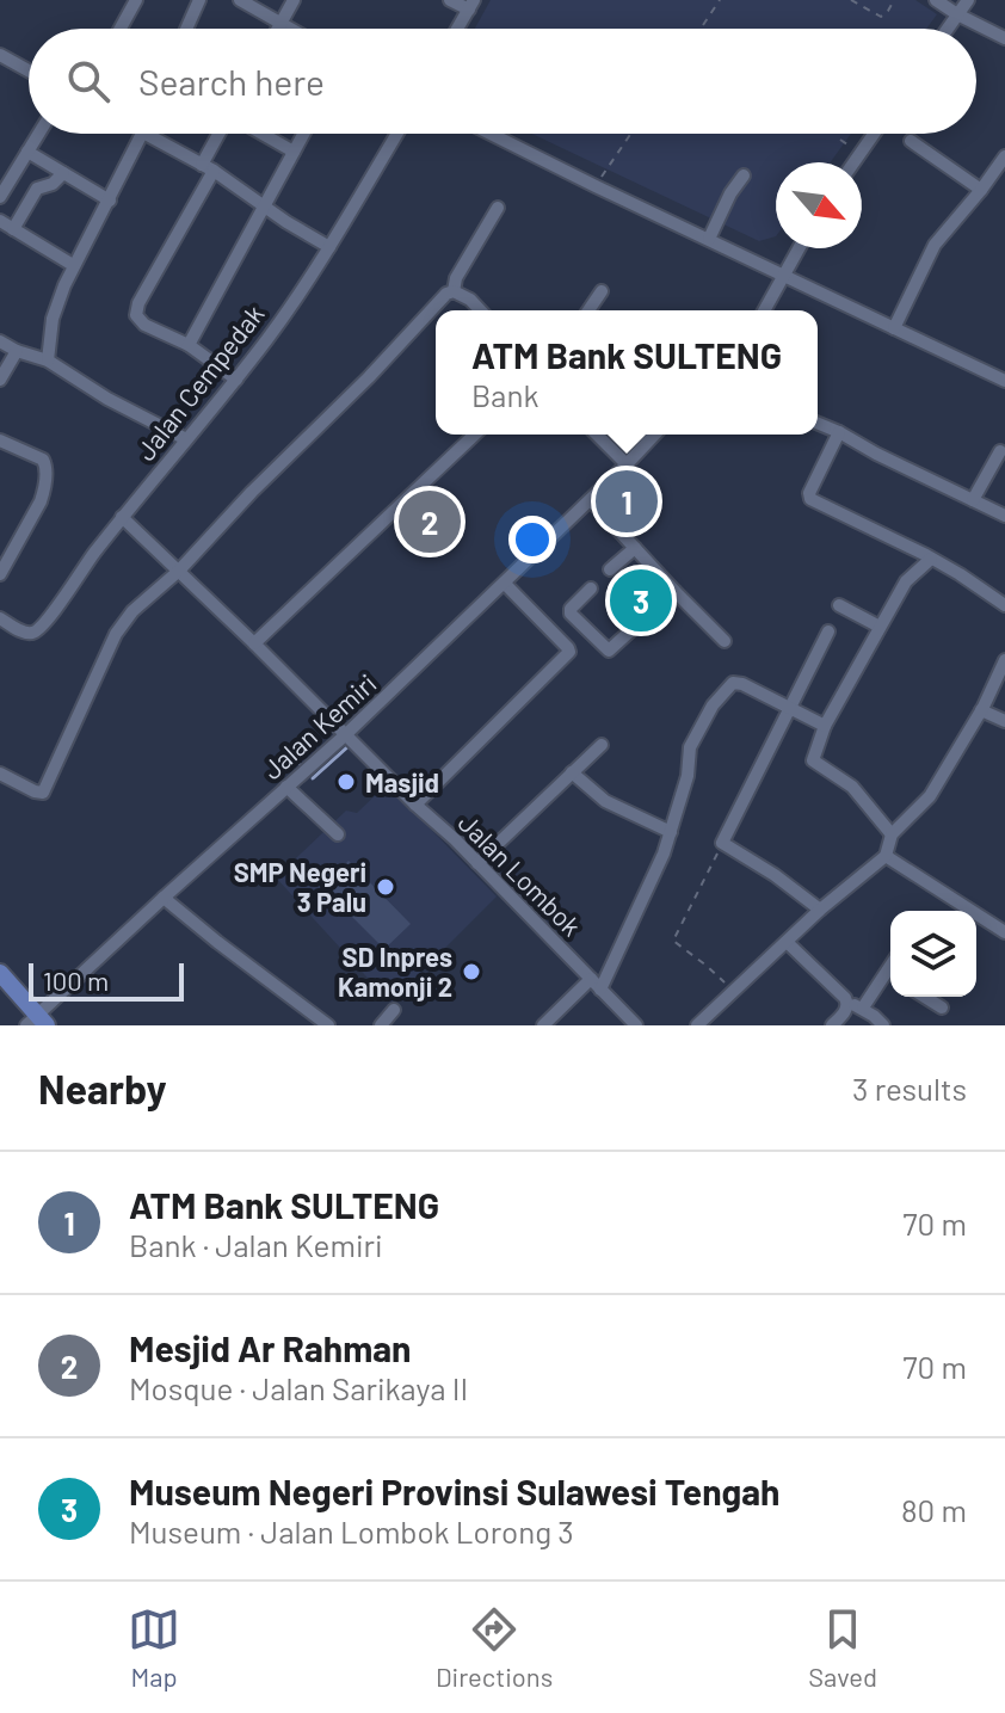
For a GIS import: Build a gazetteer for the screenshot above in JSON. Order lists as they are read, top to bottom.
{
  "streets": {
    "street": ["Jalan Cempedak", "Jalan Kemiri", "Jalan Lombok"]
  },
  "crossings": [
    ["Jalan Cempedak", "Jalan Lombok"],
    ["Jalan Kemiri", "Jalan Lombok"]
  ],
  "places": ["Masjid", "SMP Negeri 3 Palu", "SD Inpres Kamonji 2"],
  "scale_bar": "100 m",
  "north": "bottom right",
  "page": {
    "search": "Search here",
    "popup": ["ATM Bank SULTENG", "Bank"],
    "pins": ["1", "2", "3"],
    "scale": "100 m",
    "heading": ["Nearby", "3 results"],
    "list": [
      {
        "mark": "1",
        "name": "ATM Bank SULTENG",
        "note": "Bank · Jalan Kemiri",
        "value": "70 m"
      },
      {
        "mark": "2",
        "name": "Mesjid Ar Rahman",
        "note": "Mosque · Jalan Sarikaya II",
        "value": "70 m"
      },
      {
        "mark": "3",
        "name": "Museum Negeri Provinsi Sulawesi Tengah",
        "note": "Museum · Jalan Lombok Lorong 3",
        "value": "80 m"
      }
    ],
    "nav": ["Map", "Directions", "Saved"]
  }
}
